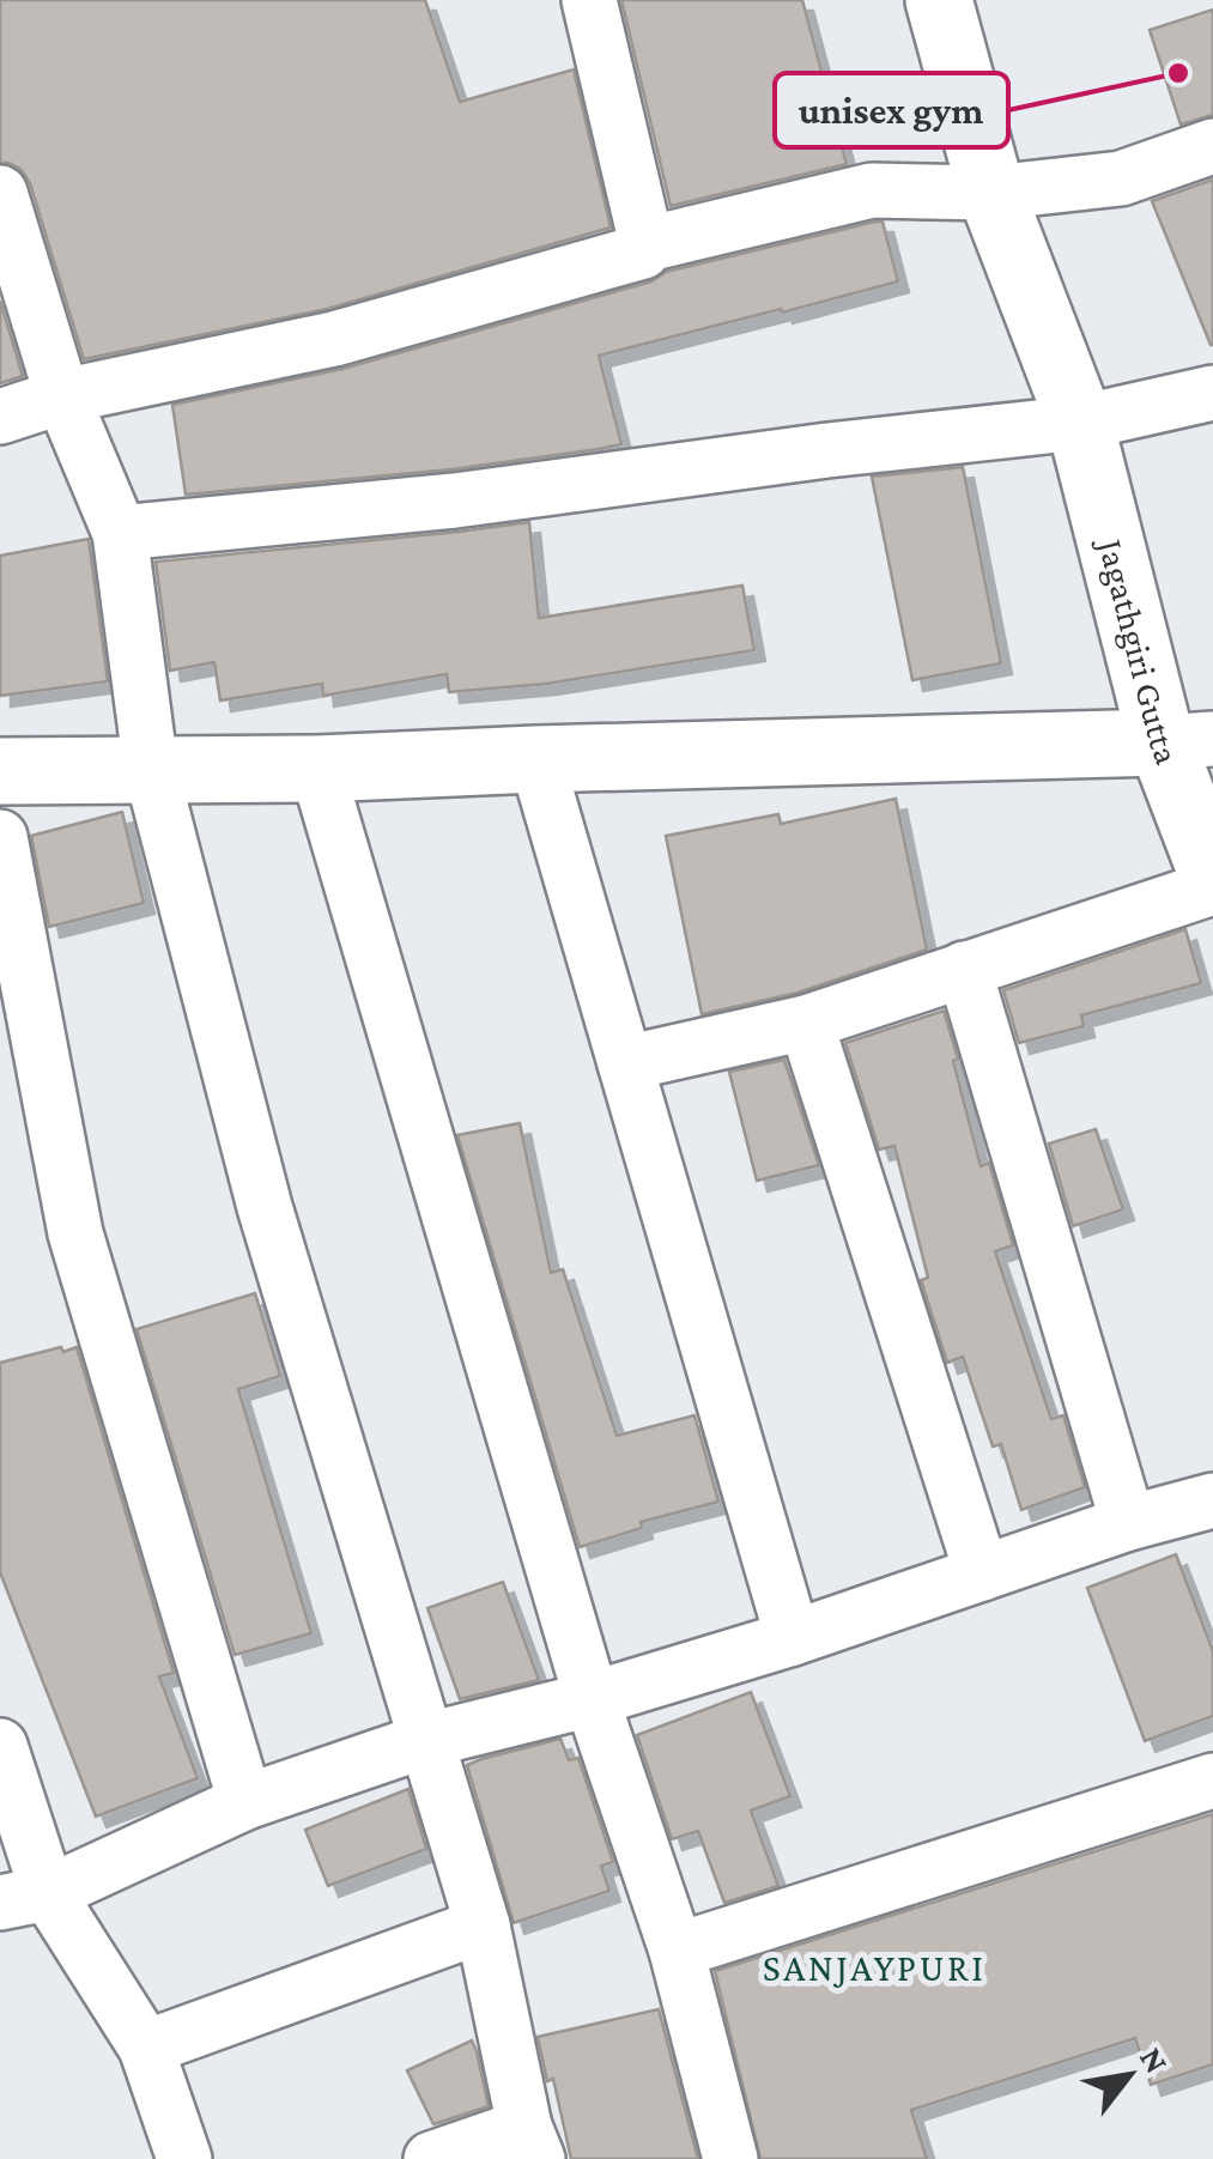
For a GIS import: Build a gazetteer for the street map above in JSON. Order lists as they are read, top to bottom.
{
  "streets": {
    "street": ["Jagathgiri Gutta"]
  },
  "districts": ["SANJAYPURI"],
  "places": ["unisex gym"],
  "north": "top right"
}
